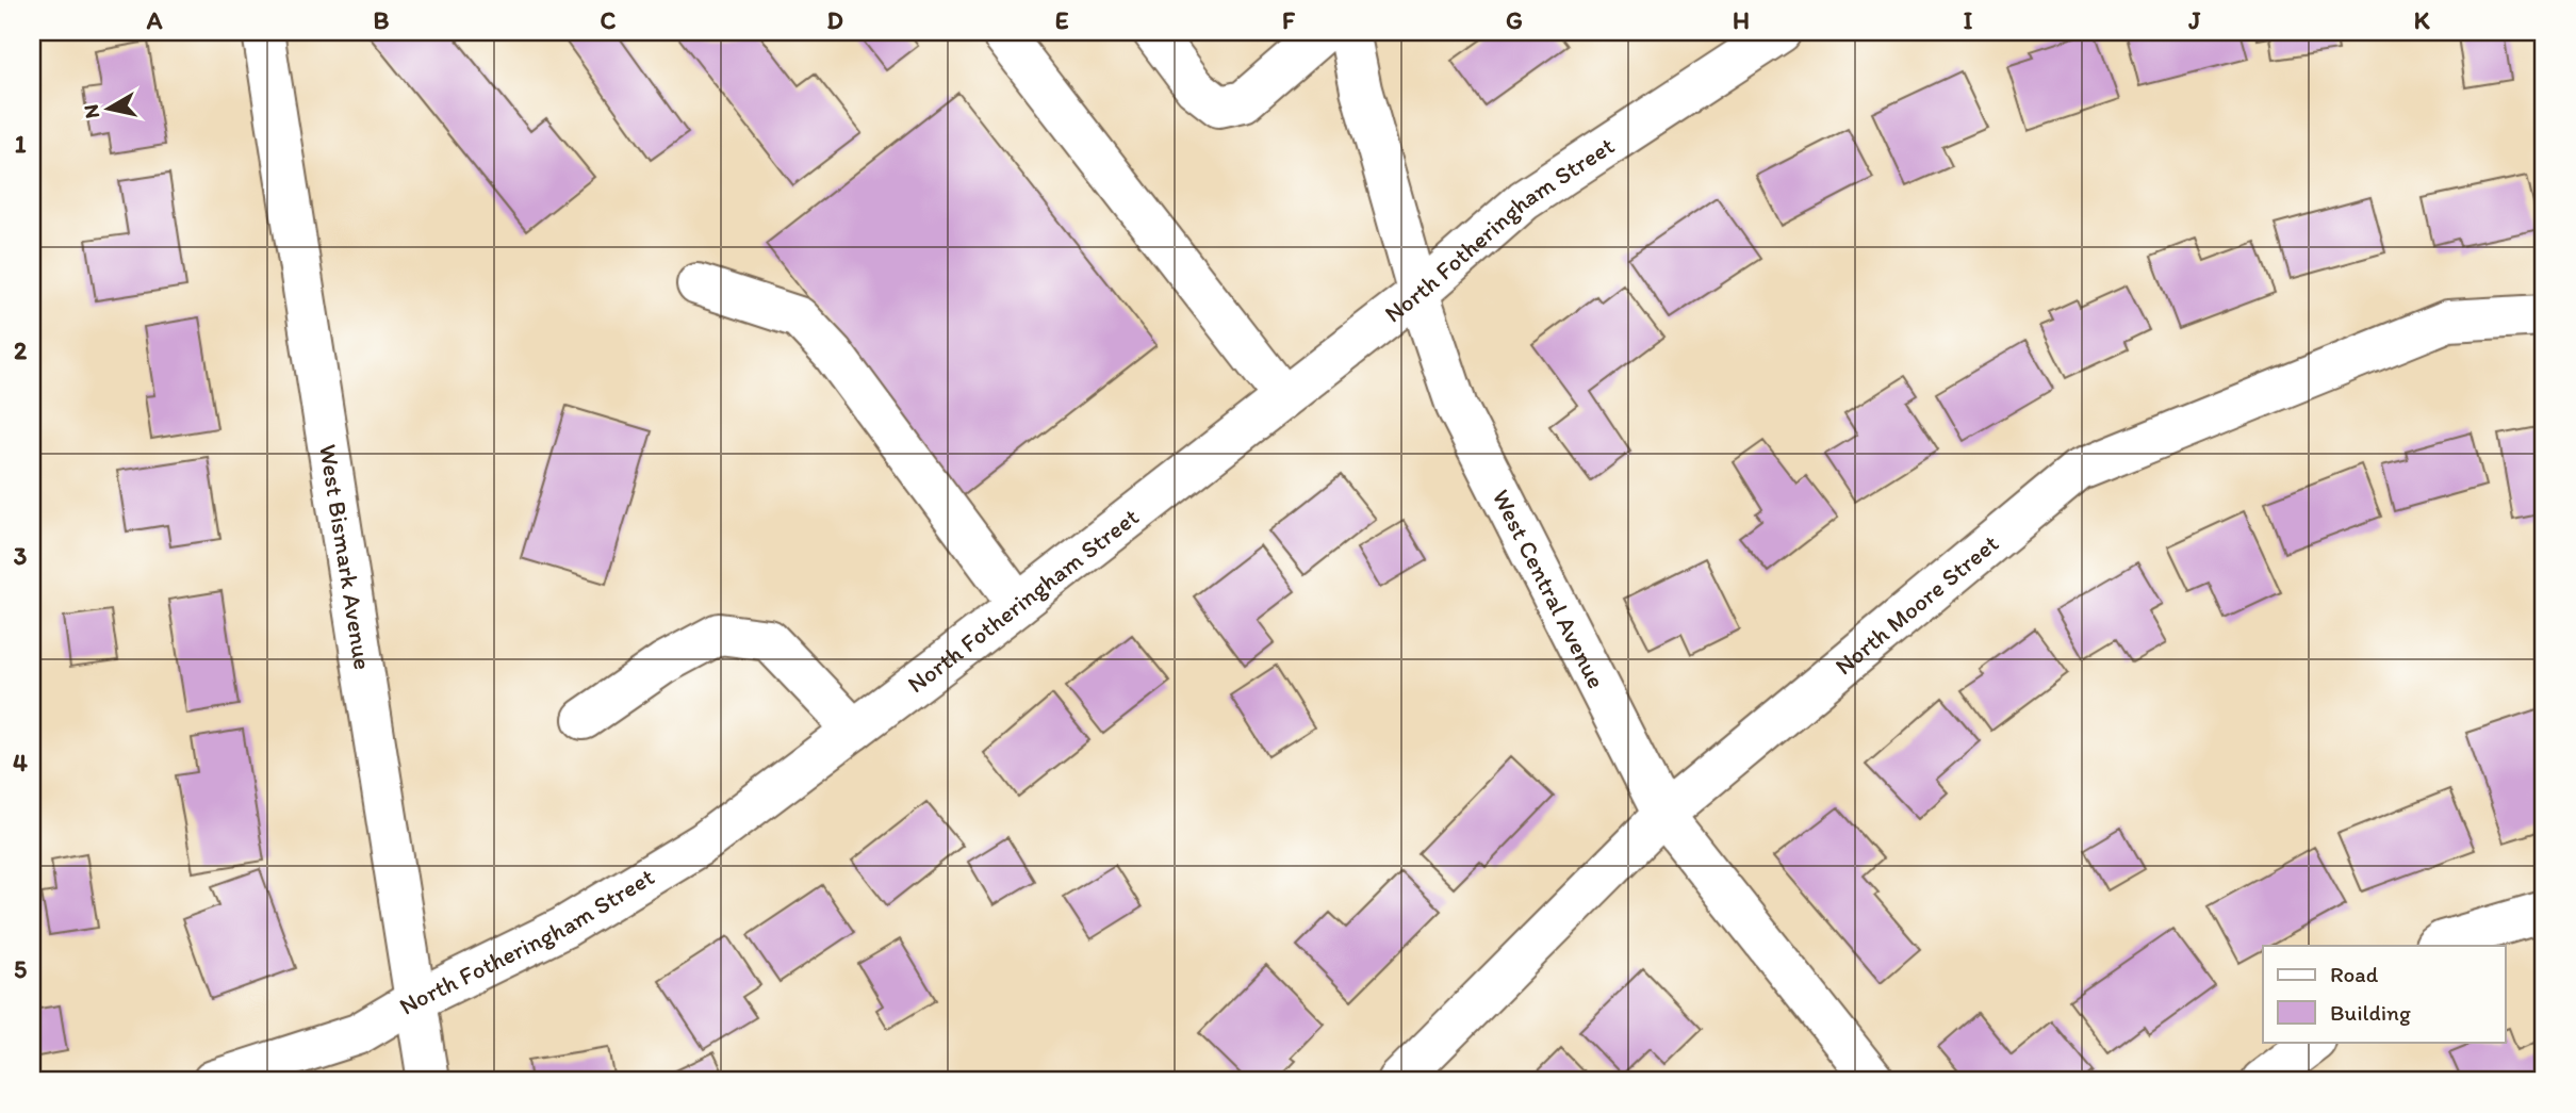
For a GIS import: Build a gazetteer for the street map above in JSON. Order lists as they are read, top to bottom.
{
  "streets": {
    "street": [
      "North Fotheringham Street",
      "West Bismark Avenue",
      "West Central Avenue",
      "North Moore Street"
    ]
  },
  "crossings": [
    ["North Fotheringham Street", "West Bismark Avenue"],
    ["North Fotheringham Street", "West Central Avenue"],
    ["West Central Avenue", "North Moore Street"]
  ],
  "legend": ["Road", "Building"],
  "north": "left",
  "grid": {
    "columns": [
      "A",
      "B",
      "C",
      "D",
      "E",
      "F",
      "G",
      "H",
      "I",
      "J",
      "K"
    ],
    "rows": [
      "1",
      "2",
      "3",
      "4",
      "5"
    ]
  }
}
